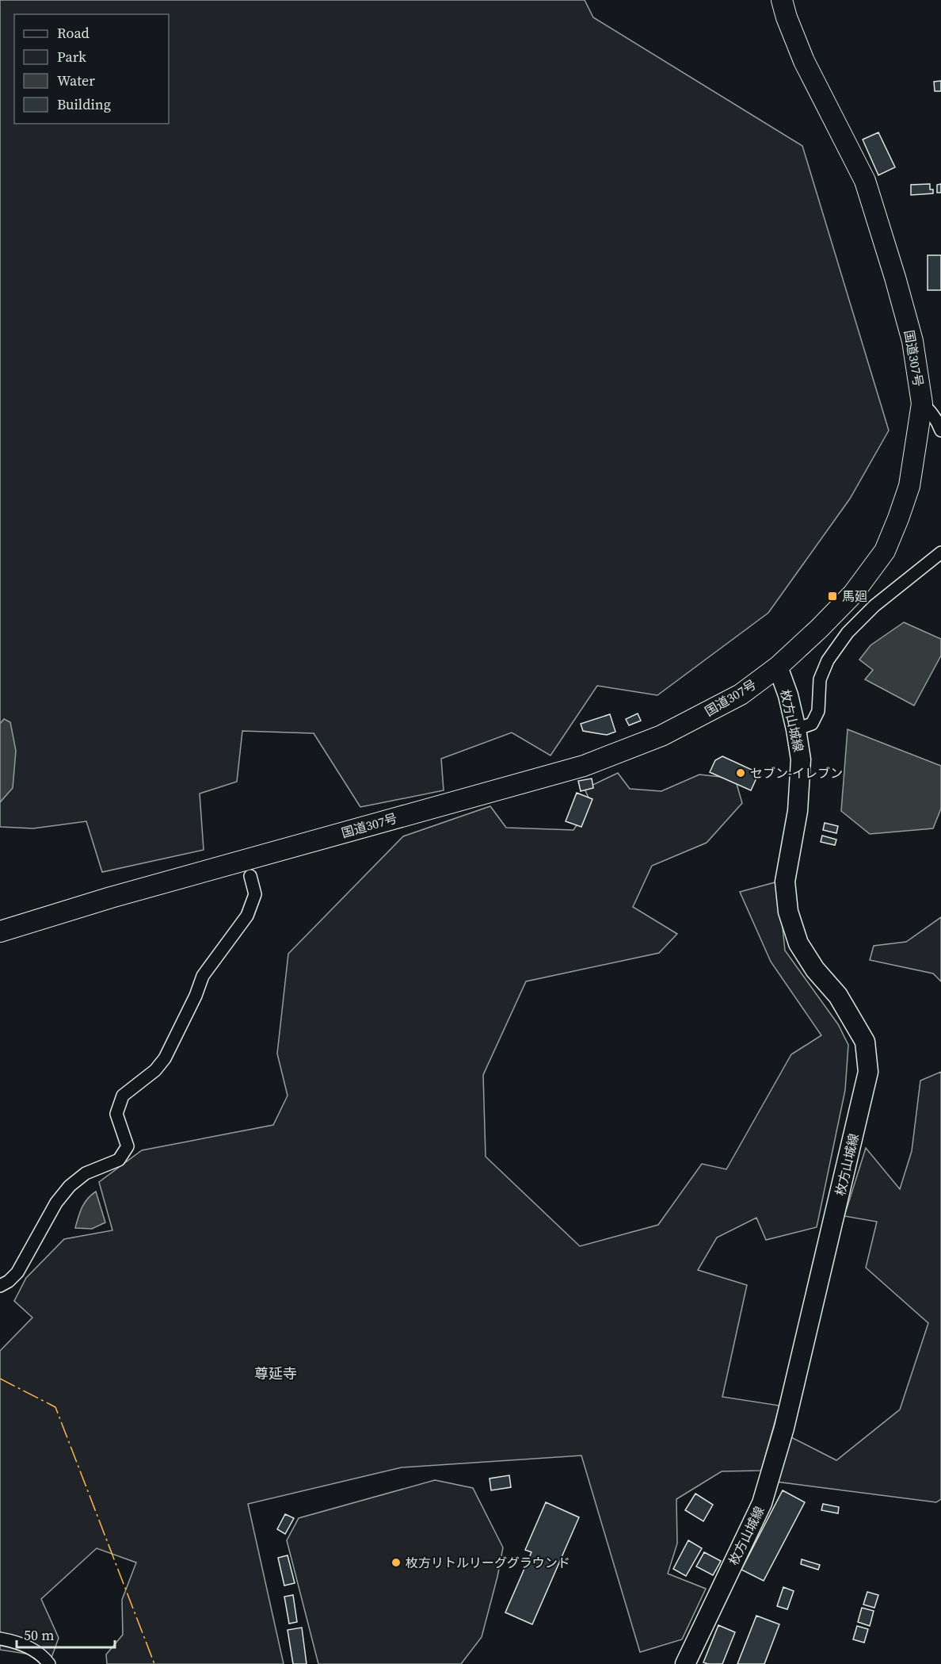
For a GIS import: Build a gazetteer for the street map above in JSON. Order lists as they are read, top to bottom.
{
  "streets": {
    "highway": ["国道307号"],
    "main road": ["枚方山城線"]
  },
  "crossings": [
    ["国道307号", "枚方山城線"]
  ],
  "districts": ["尊延寺"],
  "places": {
    "transit": ["馬廻"],
    "other": ["セブン-イレブン", "枚方リトルリーググラウンド"]
  },
  "legend": [
    "Road",
    "Park",
    "Water",
    "Building"
  ],
  "scale_bar": "50 m"
}
